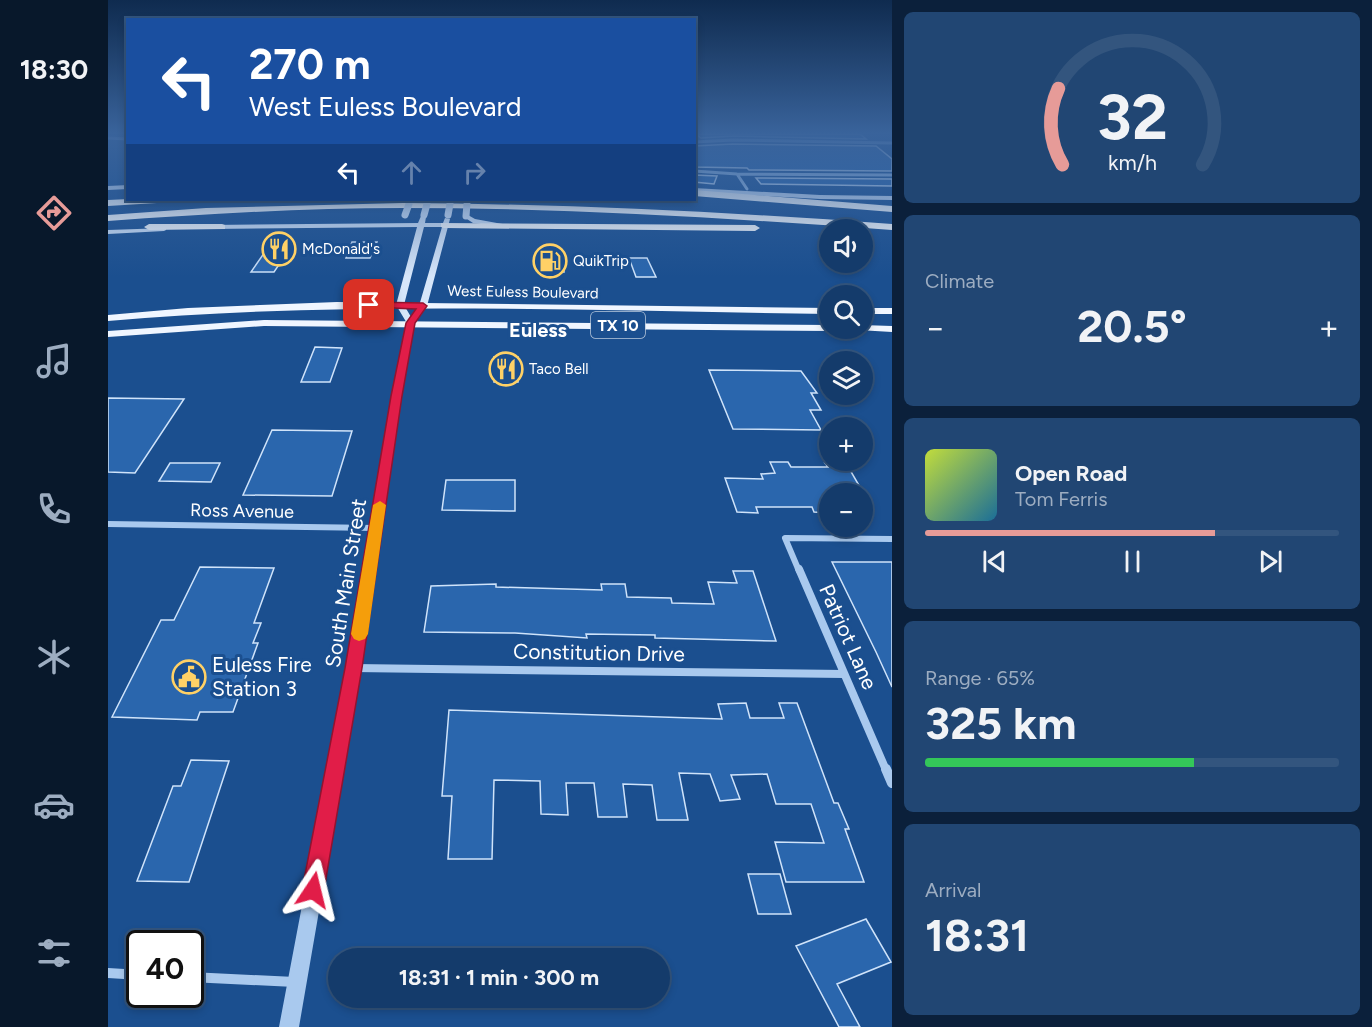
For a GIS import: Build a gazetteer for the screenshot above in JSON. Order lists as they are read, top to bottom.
{
  "streets": {
    "main road": ["West Euless Boulevard", "TX 10"],
    "street": [
      "Ross Avenue",
      "South Main Street",
      "Patriot Lane",
      "Constitution Drive"
    ]
  },
  "crossings": [
    ["West Euless Boulevard", "South Main Street"],
    ["Ross Avenue", "South Main Street"],
    ["South Main Street", "Constitution Drive"],
    ["Patriot Lane", "Constitution Drive"]
  ],
  "districts": ["Euless"],
  "places": {
    "restaurant": ["McDonald's", "Taco Bell"],
    "fuel station": ["QuikTrip"],
    "public building": ["Euless Fire Station 3"]
  },
  "page": {
    "tabs": "18:30",
    "turn": ["270 m", "West Euless Boulevard"],
    "tile": [
      "Climate",
      ["Range · 65%", "325 km"],
      ["Arrival", "18:31"]
    ],
    "map_buttons": ["+", "−"],
    "heat": ["−", "20.5°", "+"],
    "song": ["Open Road", "Tom Ferris"],
    "limit": "40",
    "trip": "18:31 · 1 min · 300 m",
    "gauge": ["32", "km/h"]
  }
}
